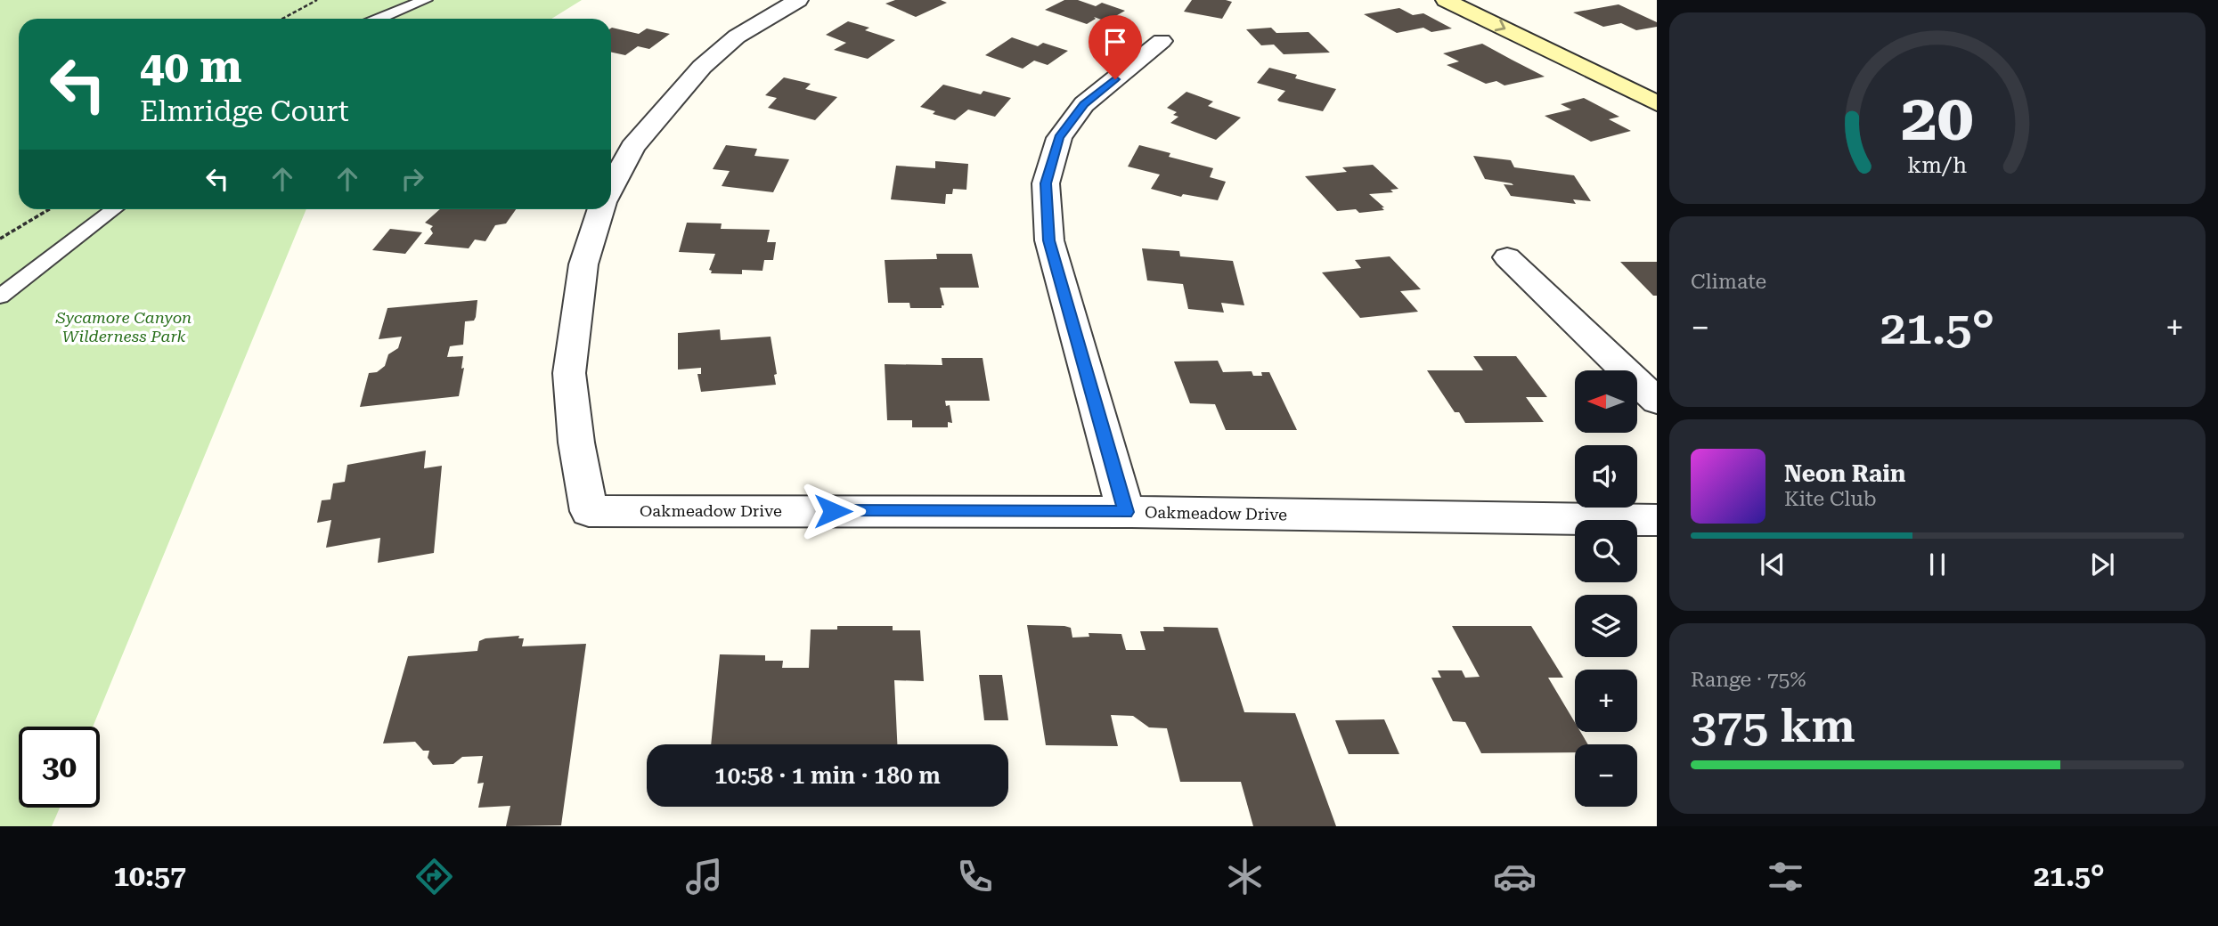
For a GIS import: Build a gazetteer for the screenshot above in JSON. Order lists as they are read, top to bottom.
{
  "streets": {
    "street": ["Oakmeadow Drive"]
  },
  "parks": ["Sycamore Canyon Wilderness Park"],
  "north": "left",
  "page": {
    "turn": ["40 m", "Elmridge Court"],
    "tile": [
      "Climate",
      ["Range · 75%", "375 km"]
    ],
    "heat": ["−", "21.5°", "+"],
    "map_buttons": ["+", "−"],
    "song": ["Neon Rain", "Kite Club"],
    "limit": "30",
    "trip": "10:58 · 1 min · 180 m",
    "tabs": ["10:57", "21.5°"],
    "gauge": ["20", "km/h"]
  }
}
